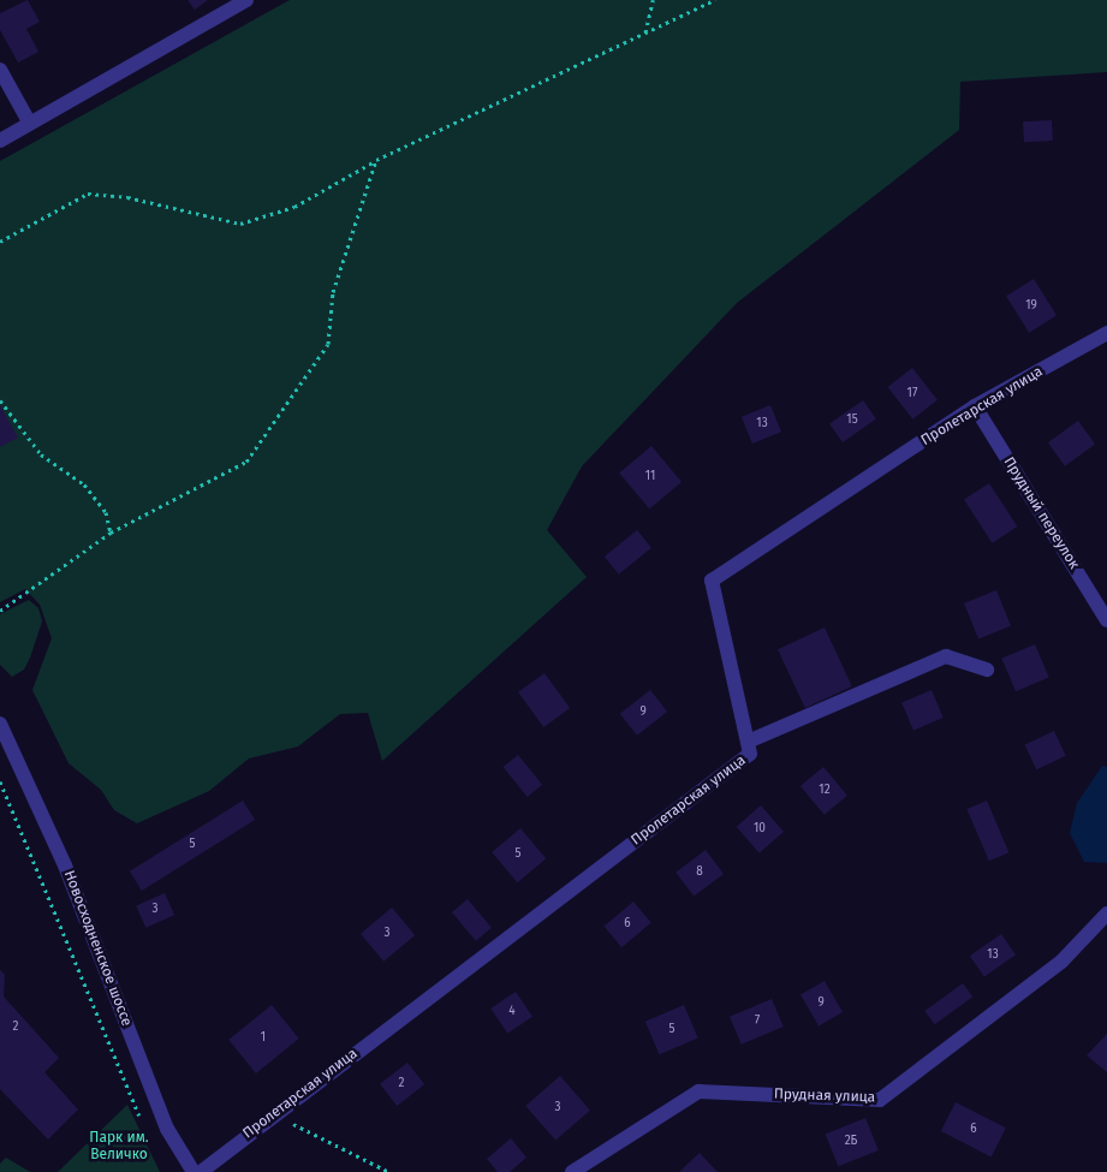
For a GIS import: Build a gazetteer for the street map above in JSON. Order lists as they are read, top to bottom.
{
  "streets": {
    "street": [
      "Пролетарская улица",
      "Прудный переулок",
      "Новосходненское шоссе",
      "Прудная улица"
    ]
  },
  "crossings": [
    ["Пролетарская улица", "Прудный переулок"]
  ],
  "parks": ["Парк им. Величко"],
  "house_numbers": [
    "19",
    "17",
    "15",
    "13",
    "11",
    "9",
    "12",
    "10",
    "5",
    "5",
    "8",
    "3",
    "6",
    "3",
    "13",
    "9",
    "4",
    "7",
    "2",
    "5",
    "1",
    "2",
    "3",
    "6",
    "2Б"
  ]
}
